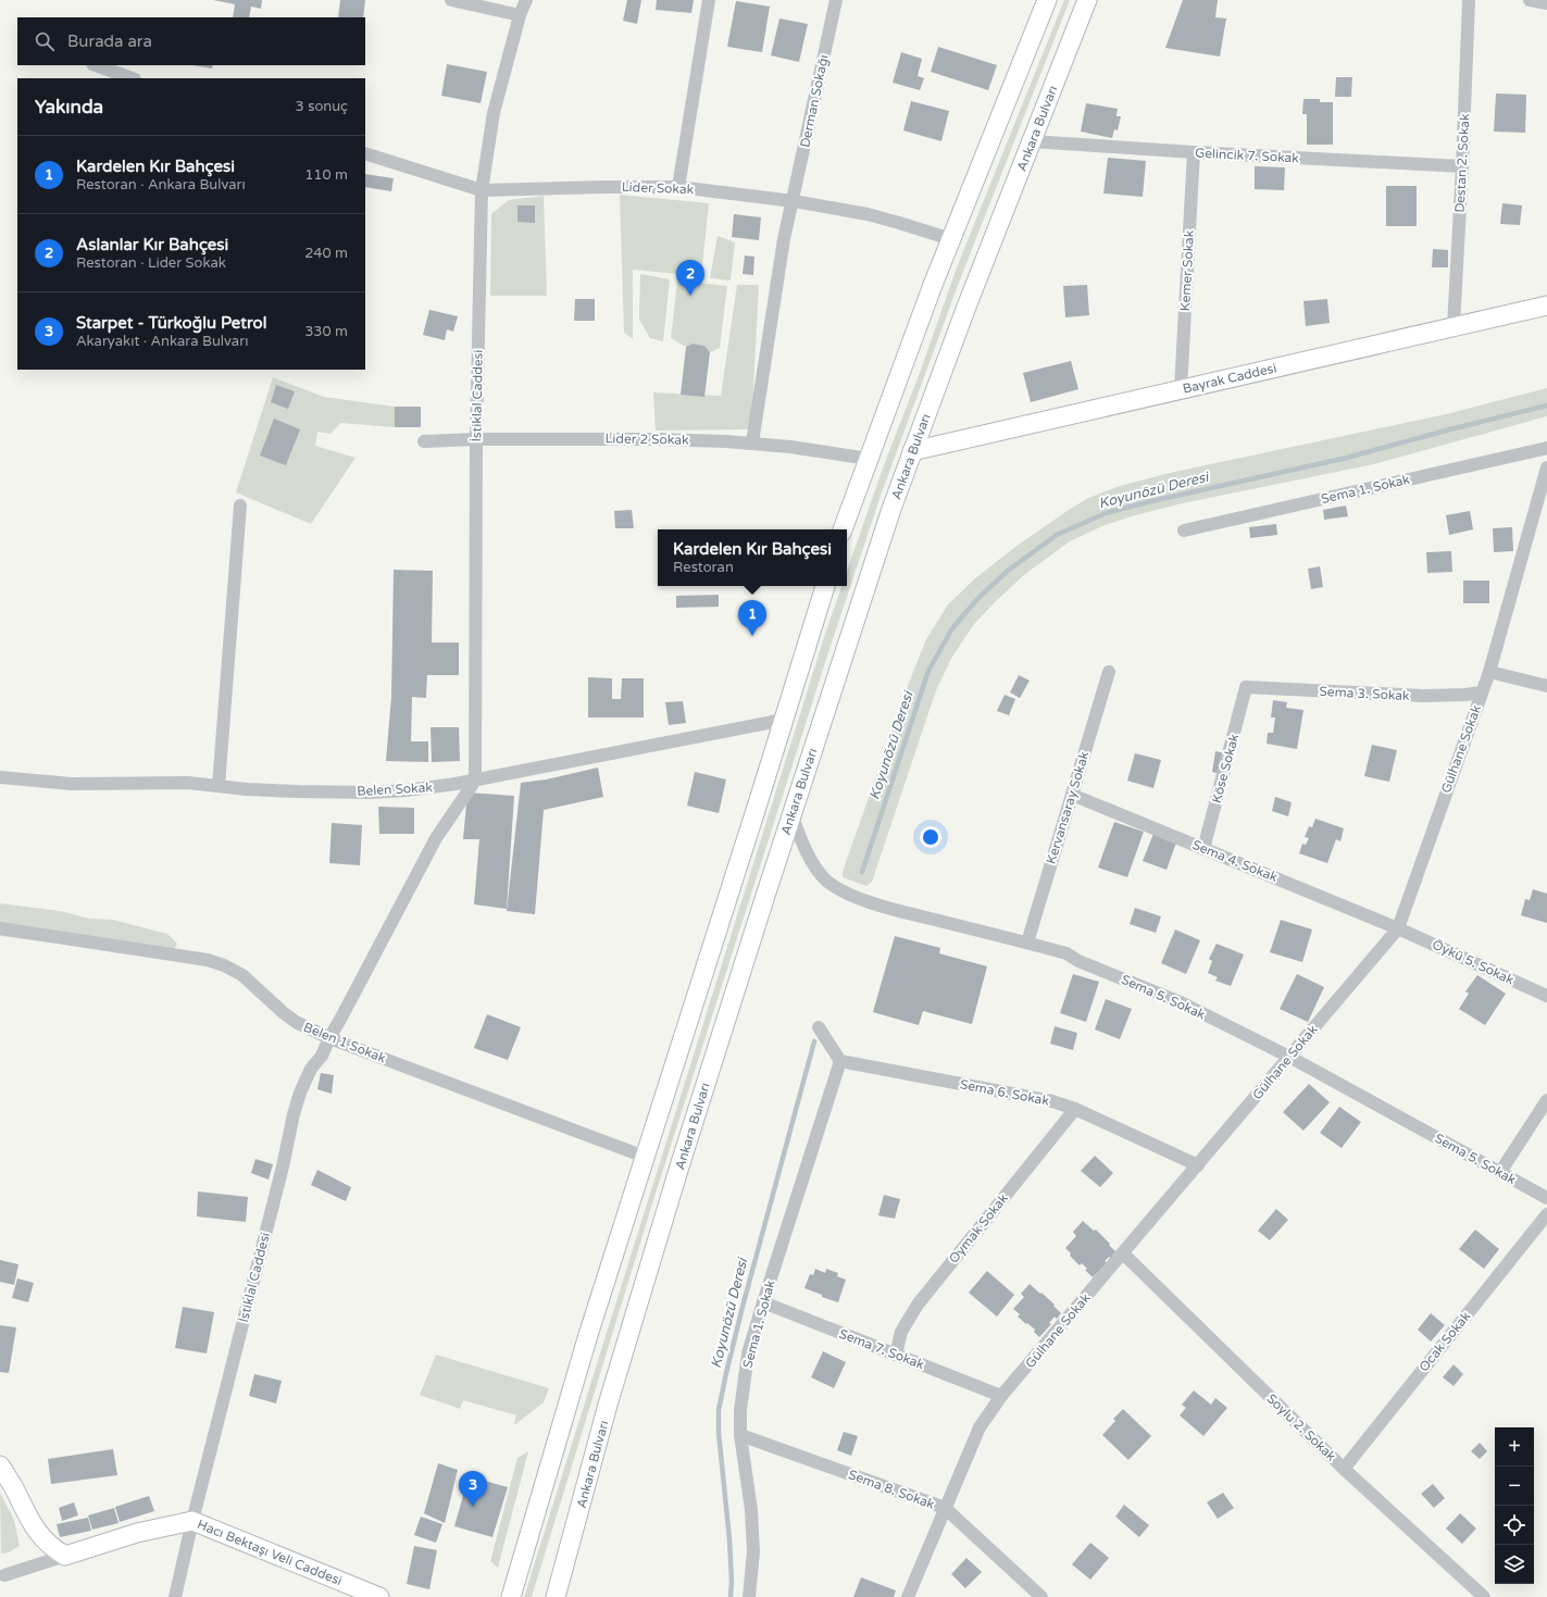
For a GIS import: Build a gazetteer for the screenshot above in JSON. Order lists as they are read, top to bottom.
{
  "streets": {
    "main road": ["Ankara Bulvarı", "Bayrak Caddesi", "Hacı Bektaşı Veli Caddesi"],
    "street": [
      "Derman Sokağı",
      "Gelincik 7. Sokak",
      "Destan 2. Sokak",
      "Lider Sokak",
      "Kemer Sokak",
      "İstiklal Caddesi",
      "Lider 2 Sokak",
      "Sema 1. Sokak",
      "Sema 3. Sokak",
      "Gülhane Sokak",
      "Köse Sokak",
      "Belen Sokak",
      "Kervansaray Sokak",
      "Sema 4. Sokak",
      "Öykü 5. Sokak",
      "Sema 5. Sokak",
      "Belen 1 Sokak",
      "Sema 6. Sokak",
      "Oymak Sokak",
      "Ocak Sokak",
      "Sema 7. Sokak",
      "Soylu 2. Sokak",
      "Sema 8. Sokak"
    ]
  },
  "crossings": [
    ["Derman Sokağı", "Lider Sokak"],
    ["Derman Sokağı", "Lider 2 Sokak"],
    ["Ankara Bulvarı", "Gelincik 7. Sokak"],
    ["Ankara Bulvarı", "Bayrak Caddesi"],
    ["Ankara Bulvarı", "Sema 5. Sokak"],
    ["Gelincik 7. Sokak", "Destan 2. Sokak"],
    ["Gelincik 7. Sokak", "Kemer Sokak"],
    ["Destan 2. Sokak", "Bayrak Caddesi"],
    ["Lider Sokak", "İstiklal Caddesi"],
    ["Kemer Sokak", "Bayrak Caddesi"],
    ["İstiklal Caddesi", "Lider 2 Sokak"],
    ["İstiklal Caddesi", "Belen Sokak"],
    ["İstiklal Caddesi", "Belen 1 Sokak"],
    ["İstiklal Caddesi", "Hacı Bektaşı Veli Caddesi"],
    ["Sema 1. Sokak", "Sema 6. Sokak"],
    ["Sema 1. Sokak", "Sema 7. Sokak"],
    ["Sema 1. Sokak", "Sema 8. Sokak"],
    ["Sema 3. Sokak", "Gülhane Sokak"],
    ["Sema 3. Sokak", "Köse Sokak"],
    ["Gülhane Sokak", "Sema 4. Sokak"],
    ["Gülhane Sokak", "Öykü 5. Sokak"],
    ["Gülhane Sokak", "Sema 5. Sokak"],
    ["Gülhane Sokak", "Sema 6. Sokak"],
    ["Gülhane Sokak", "Sema 7. Sokak"],
    ["Gülhane Sokak", "Soylu 2. Sokak"],
    ["Gülhane Sokak", "Sema 8. Sokak"],
    ["Köse Sokak", "Sema 4. Sokak"],
    ["Kervansaray Sokak", "Sema 4. Sokak"],
    ["Kervansaray Sokak", "Sema 5. Sokak"],
    ["Sema 4. Sokak", "Öykü 5. Sokak"],
    ["Sema 6. Sokak", "Oymak Sokak"],
    ["Oymak Sokak", "Sema 7. Sokak"],
    ["Ocak Sokak", "Soylu 2. Sokak"]
  ],
  "water": ["Koyunözü Deresi"],
  "page": {
    "search": "Burada ara",
    "heading": ["Yakında", "3 sonuç"],
    "list": [
      {
        "mark": "1",
        "name": "Kardelen Kır Bahçesi",
        "note": "Restoran · Ankara Bulvarı",
        "value": "110 m"
      },
      {
        "mark": "2",
        "name": "Aslanlar Kır Bahçesi",
        "note": "Restoran · Lider Sokak",
        "value": "240 m"
      },
      {
        "mark": "3",
        "name": "Starpet - Türkoğlu Petrol",
        "note": "Akaryakıt · Ankara Bulvarı",
        "value": "330 m"
      }
    ],
    "pins": ["2", "1", "3"],
    "popup": ["Kardelen Kır Bahçesi", "Restoran"],
    "map_buttons": ["+", "−"]
  }
}
